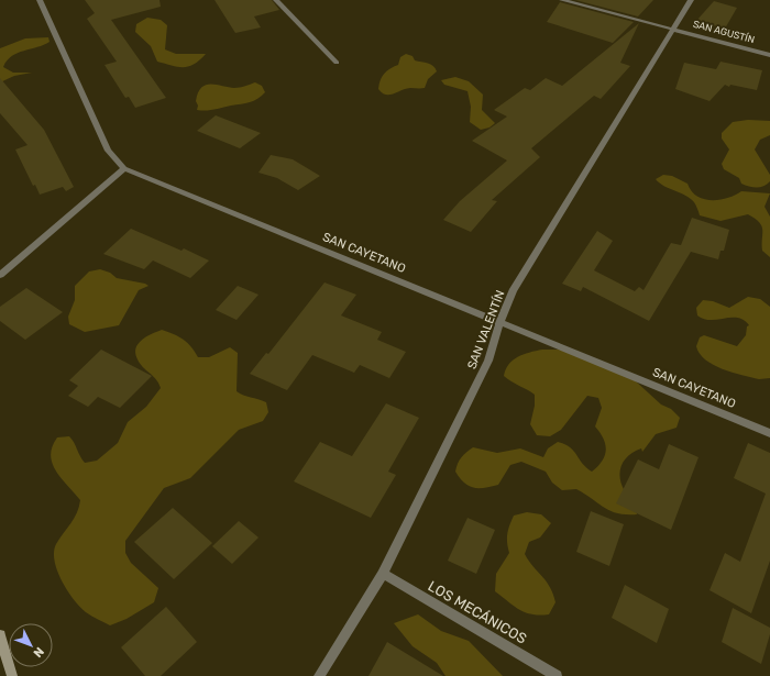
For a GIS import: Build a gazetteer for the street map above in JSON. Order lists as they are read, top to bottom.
{
  "streets": {
    "street": [
      "SAN AGUSTÍN",
      "SAN CAYETANO",
      "SAN VALENTÍN",
      "LOS MECÁNICOS"
    ]
  },
  "crossings": [
    ["SAN AGUSTÍN", "SAN VALENTÍN"],
    ["SAN CAYETANO", "SAN VALENTÍN"],
    ["SAN VALENTÍN", "LOS MECÁNICOS"]
  ],
  "north": "bottom right"
}
